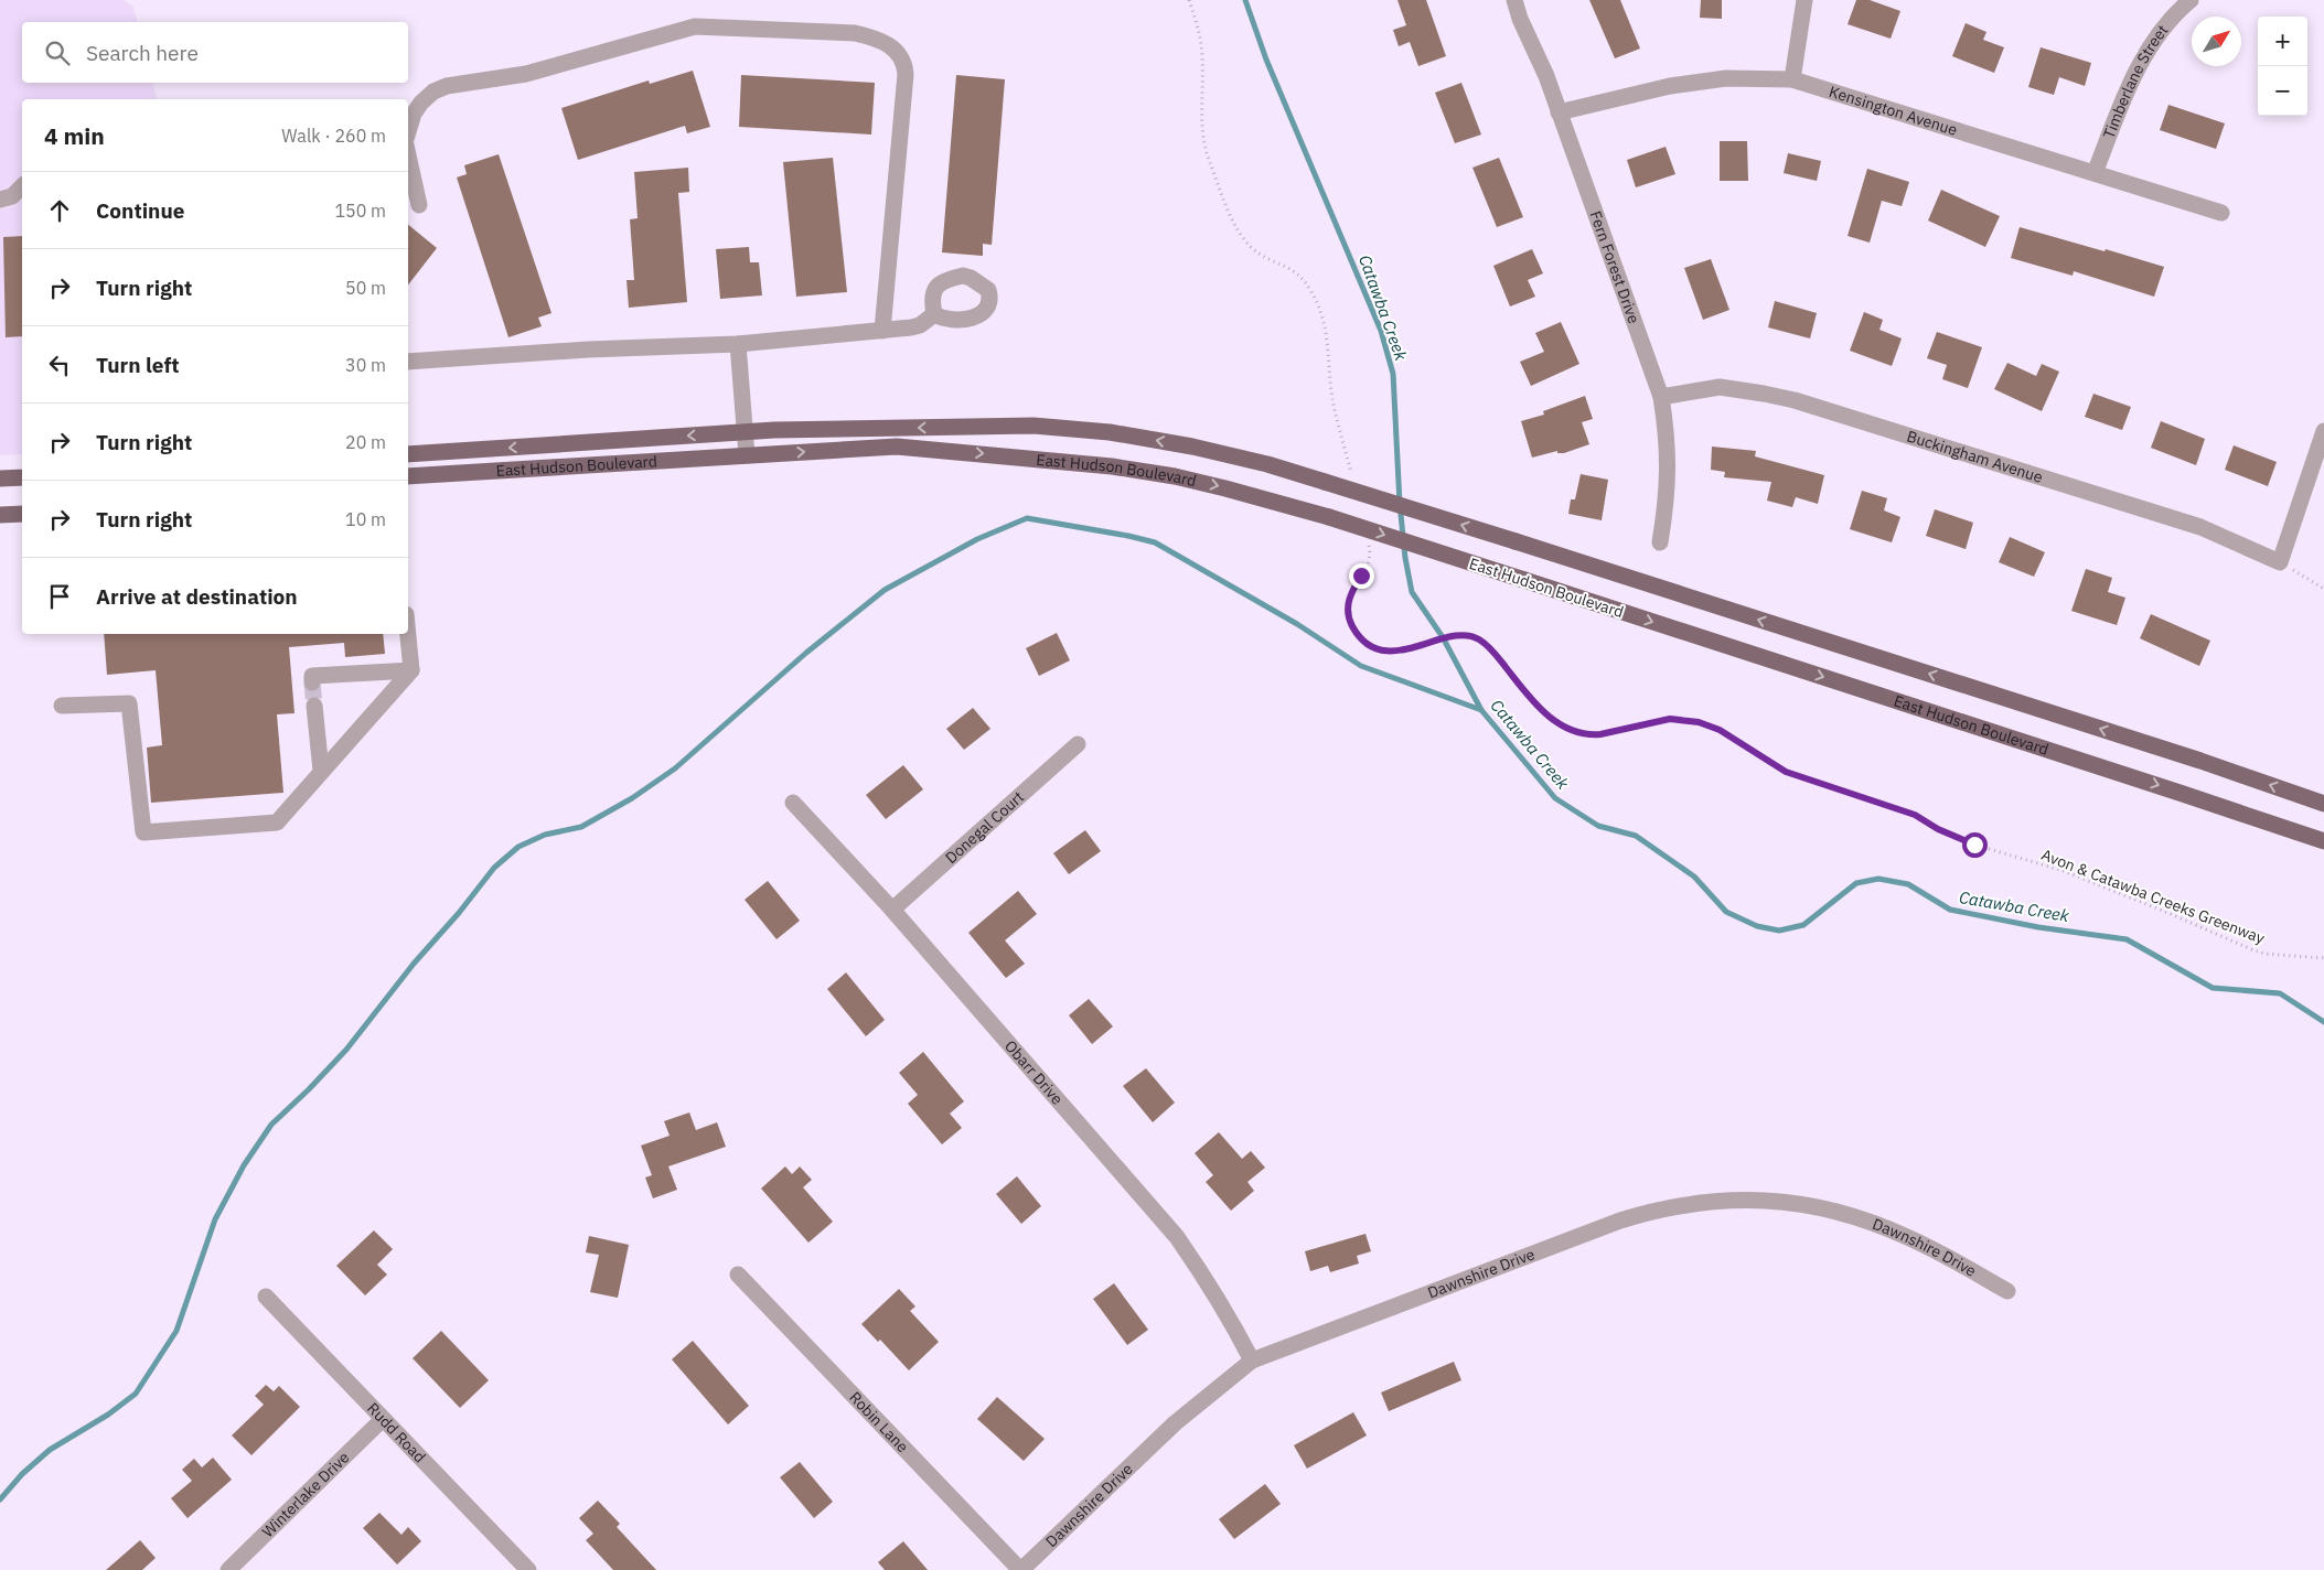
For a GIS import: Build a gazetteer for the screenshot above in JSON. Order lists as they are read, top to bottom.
{
  "streets": {
    "main road": ["East Hudson Boulevard"],
    "street": [
      "Timberlane Street",
      "Kensington Avenue",
      "Fern Forest Drive",
      "Buckingham Avenue",
      "Donegal Court",
      "Obarr Drive",
      "Dawnshire Drive",
      "Robin Lane",
      "Rudd Road",
      "Winterlake Drive"
    ],
    "path": ["Avon & Catawba Creeks Greenway"]
  },
  "crossings": [
    ["Timberlane Street", "Kensington Avenue"],
    ["Kensington Avenue", "Fern Forest Drive"],
    ["Fern Forest Drive", "Buckingham Avenue"],
    ["Donegal Court", "Obarr Drive"],
    ["Obarr Drive", "Dawnshire Drive"],
    ["Dawnshire Drive", "Robin Lane"],
    ["Rudd Road", "Winterlake Drive"]
  ],
  "water": ["Catawba Creek"],
  "north": "top right",
  "page": {
    "map_buttons": ["+", "−"],
    "search": "Search here",
    "heading": ["4 min", "Walk · 260 m"],
    "list": [
      ["Continue", "150 m"],
      ["Turn right", "50 m"],
      ["Turn left", "30 m"],
      ["Turn right", "20 m"],
      ["Turn right", "10 m"],
      "Arrive at destination"
    ]
  }
}
